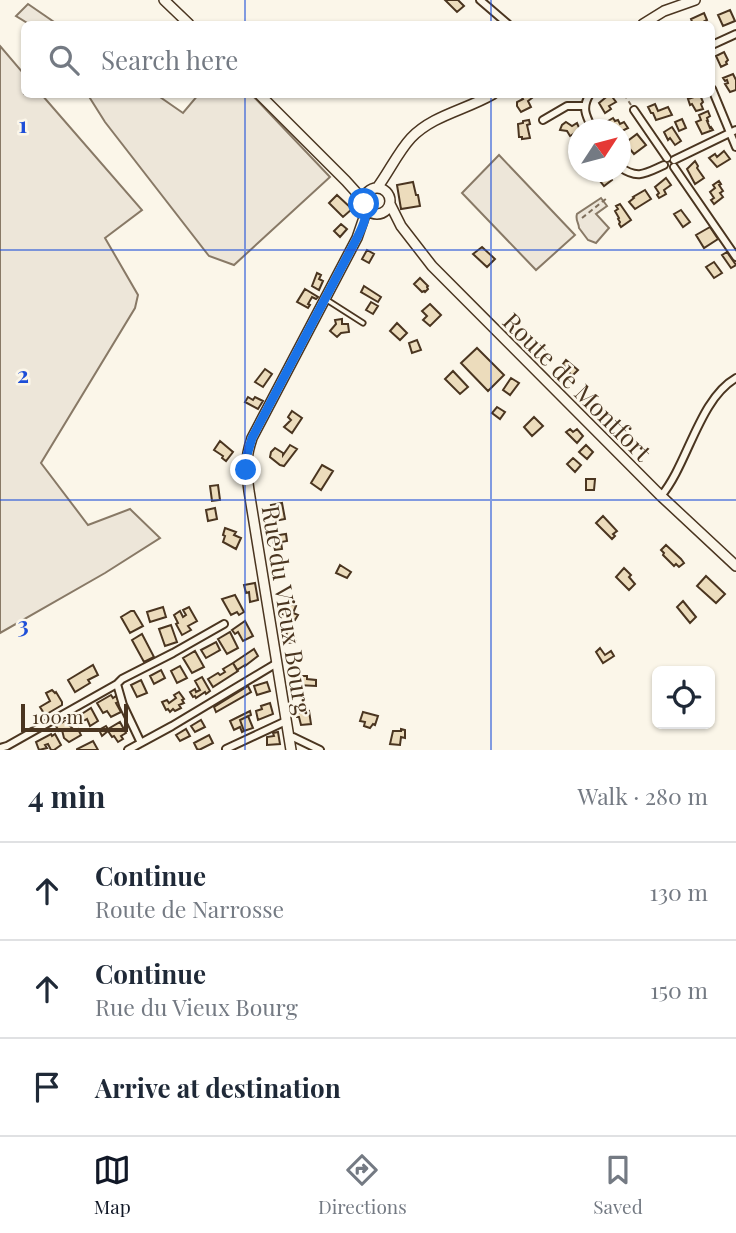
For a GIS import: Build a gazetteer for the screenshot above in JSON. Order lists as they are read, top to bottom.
{
  "streets": {
    "street": ["Route de Montfort", "Rue du Vieux Bourg"]
  },
  "scale_bar": "100 m",
  "north": "top right",
  "page": {
    "search": "Search here",
    "scale": "100 m",
    "heading": ["4 min", "Walk · 280 m"],
    "list": [
      ["Continue", "Route de Narrosse", "130 m"],
      ["Continue", "Rue du Vieux Bourg", "150 m"],
      "Arrive at destination"
    ],
    "nav": ["Map", "Directions", "Saved"]
  },
  "grid": {
    "rows": ["1", "2", "3"]
  }
}
